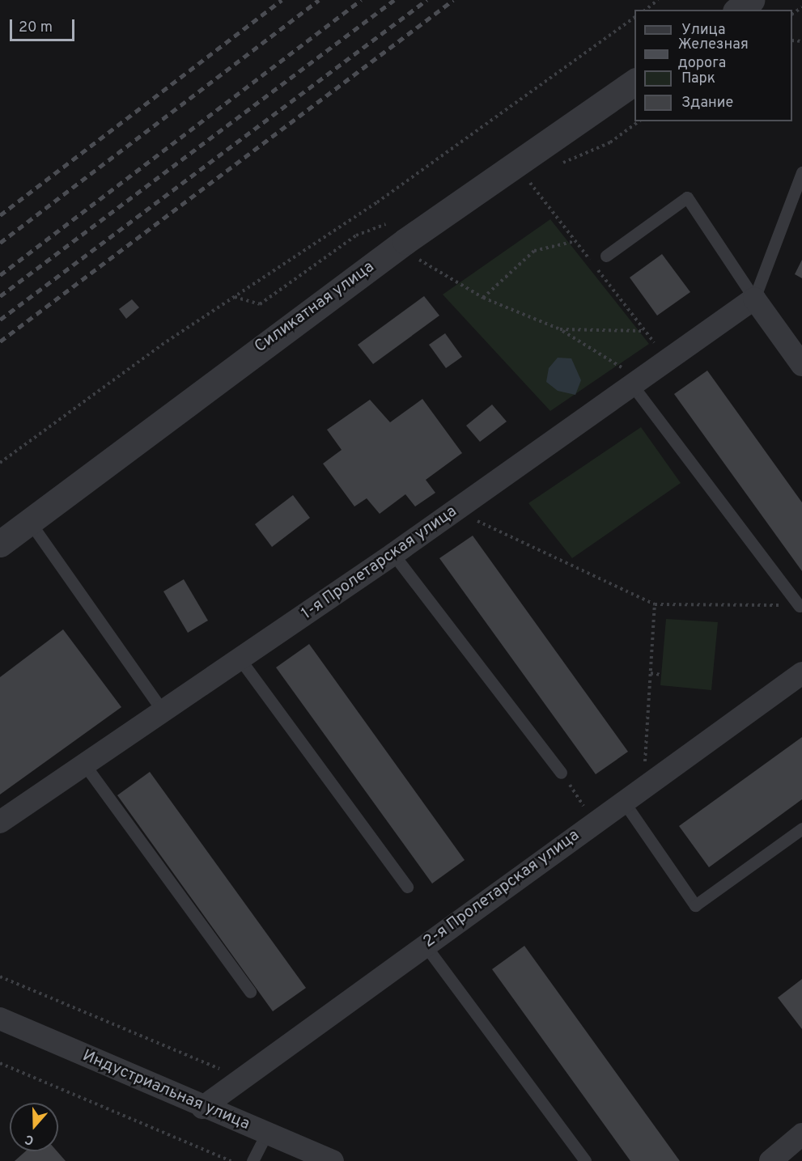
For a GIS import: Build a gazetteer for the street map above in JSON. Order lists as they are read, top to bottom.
{
  "streets": {
    "street": [
      "Силикатная улица",
      "1-я Пролетарская улица",
      "2-я Пролетарская улица",
      "Индустриальная улица"
    ]
  },
  "crossings": [
    ["2-я Пролетарская улица", "Индустриальная улица"]
  ],
  "legend": [
    "Улица",
    "Железная дорога",
    "Парк",
    "Здание"
  ],
  "scale_bar": "20 m",
  "north": "bottom"
}
